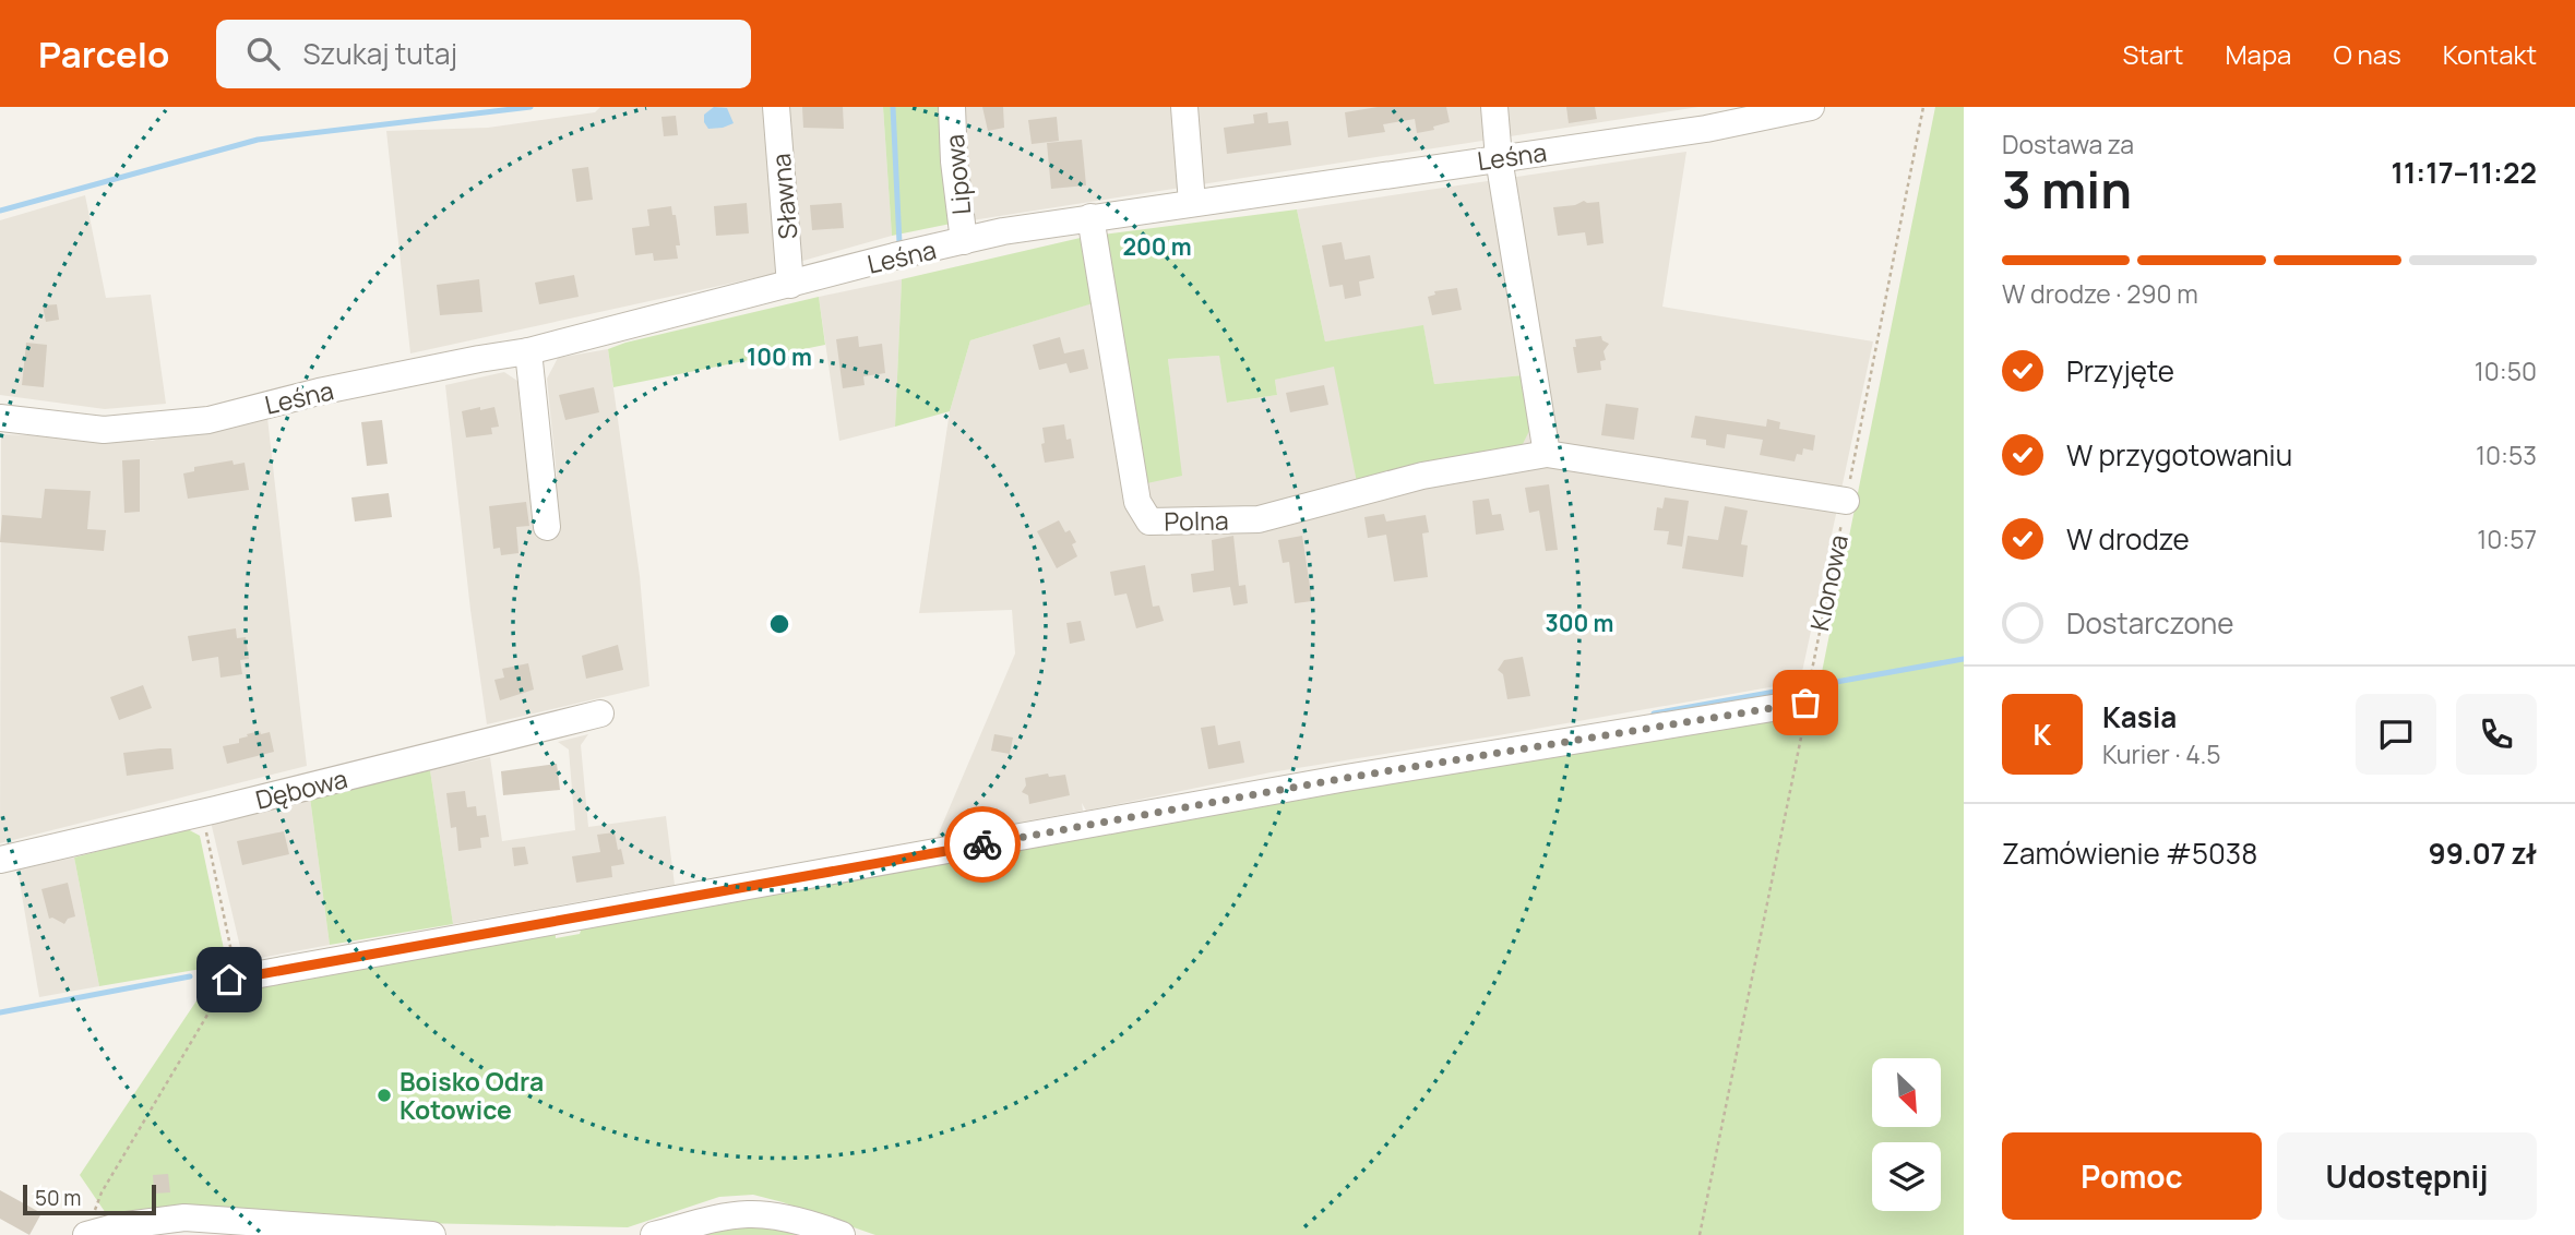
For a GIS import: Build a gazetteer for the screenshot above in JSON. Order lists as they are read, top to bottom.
{
  "streets": {
    "street": [
      "Leśna",
      "Lipowa",
      "Sławna",
      "Polna",
      "Dębowa"
    ],
    "path": ["Klonowa"]
  },
  "crossings": [
    ["Leśna", "Lipowa"],
    ["Leśna", "Sławna"],
    ["Leśna", "Polna"],
    ["Polna", "Klonowa"]
  ],
  "places": ["Boisko Odra Kotowice"],
  "scale_bar": "50 m",
  "north": "bottom right",
  "page": {
    "header": "Parcelo",
    "search": "Szukaj tutaj",
    "nav": [
      "Start",
      "Mapa",
      "O nas",
      "Kontakt"
    ],
    "heading": ["3 min", "Dostawa za", "11:17–11:22"],
    "panel": [
      "Kasia",
      "Kurier · 4.5",
      "Zamówienie #5038",
      "99.07 zł"
    ],
    "bar": "W drodze · 290 m",
    "list": [
      ["Przyjęte", "10:50"],
      ["W przygotowaniu", "10:53"],
      ["W drodze", "10:57"],
      "Dostarczone"
    ],
    "round": "K",
    "buttons": ["Pomoc", "Udostępnij"],
    "scale": "50 m"
  },
  "rings": ["200 m", "100 m", "300 m"]
}
